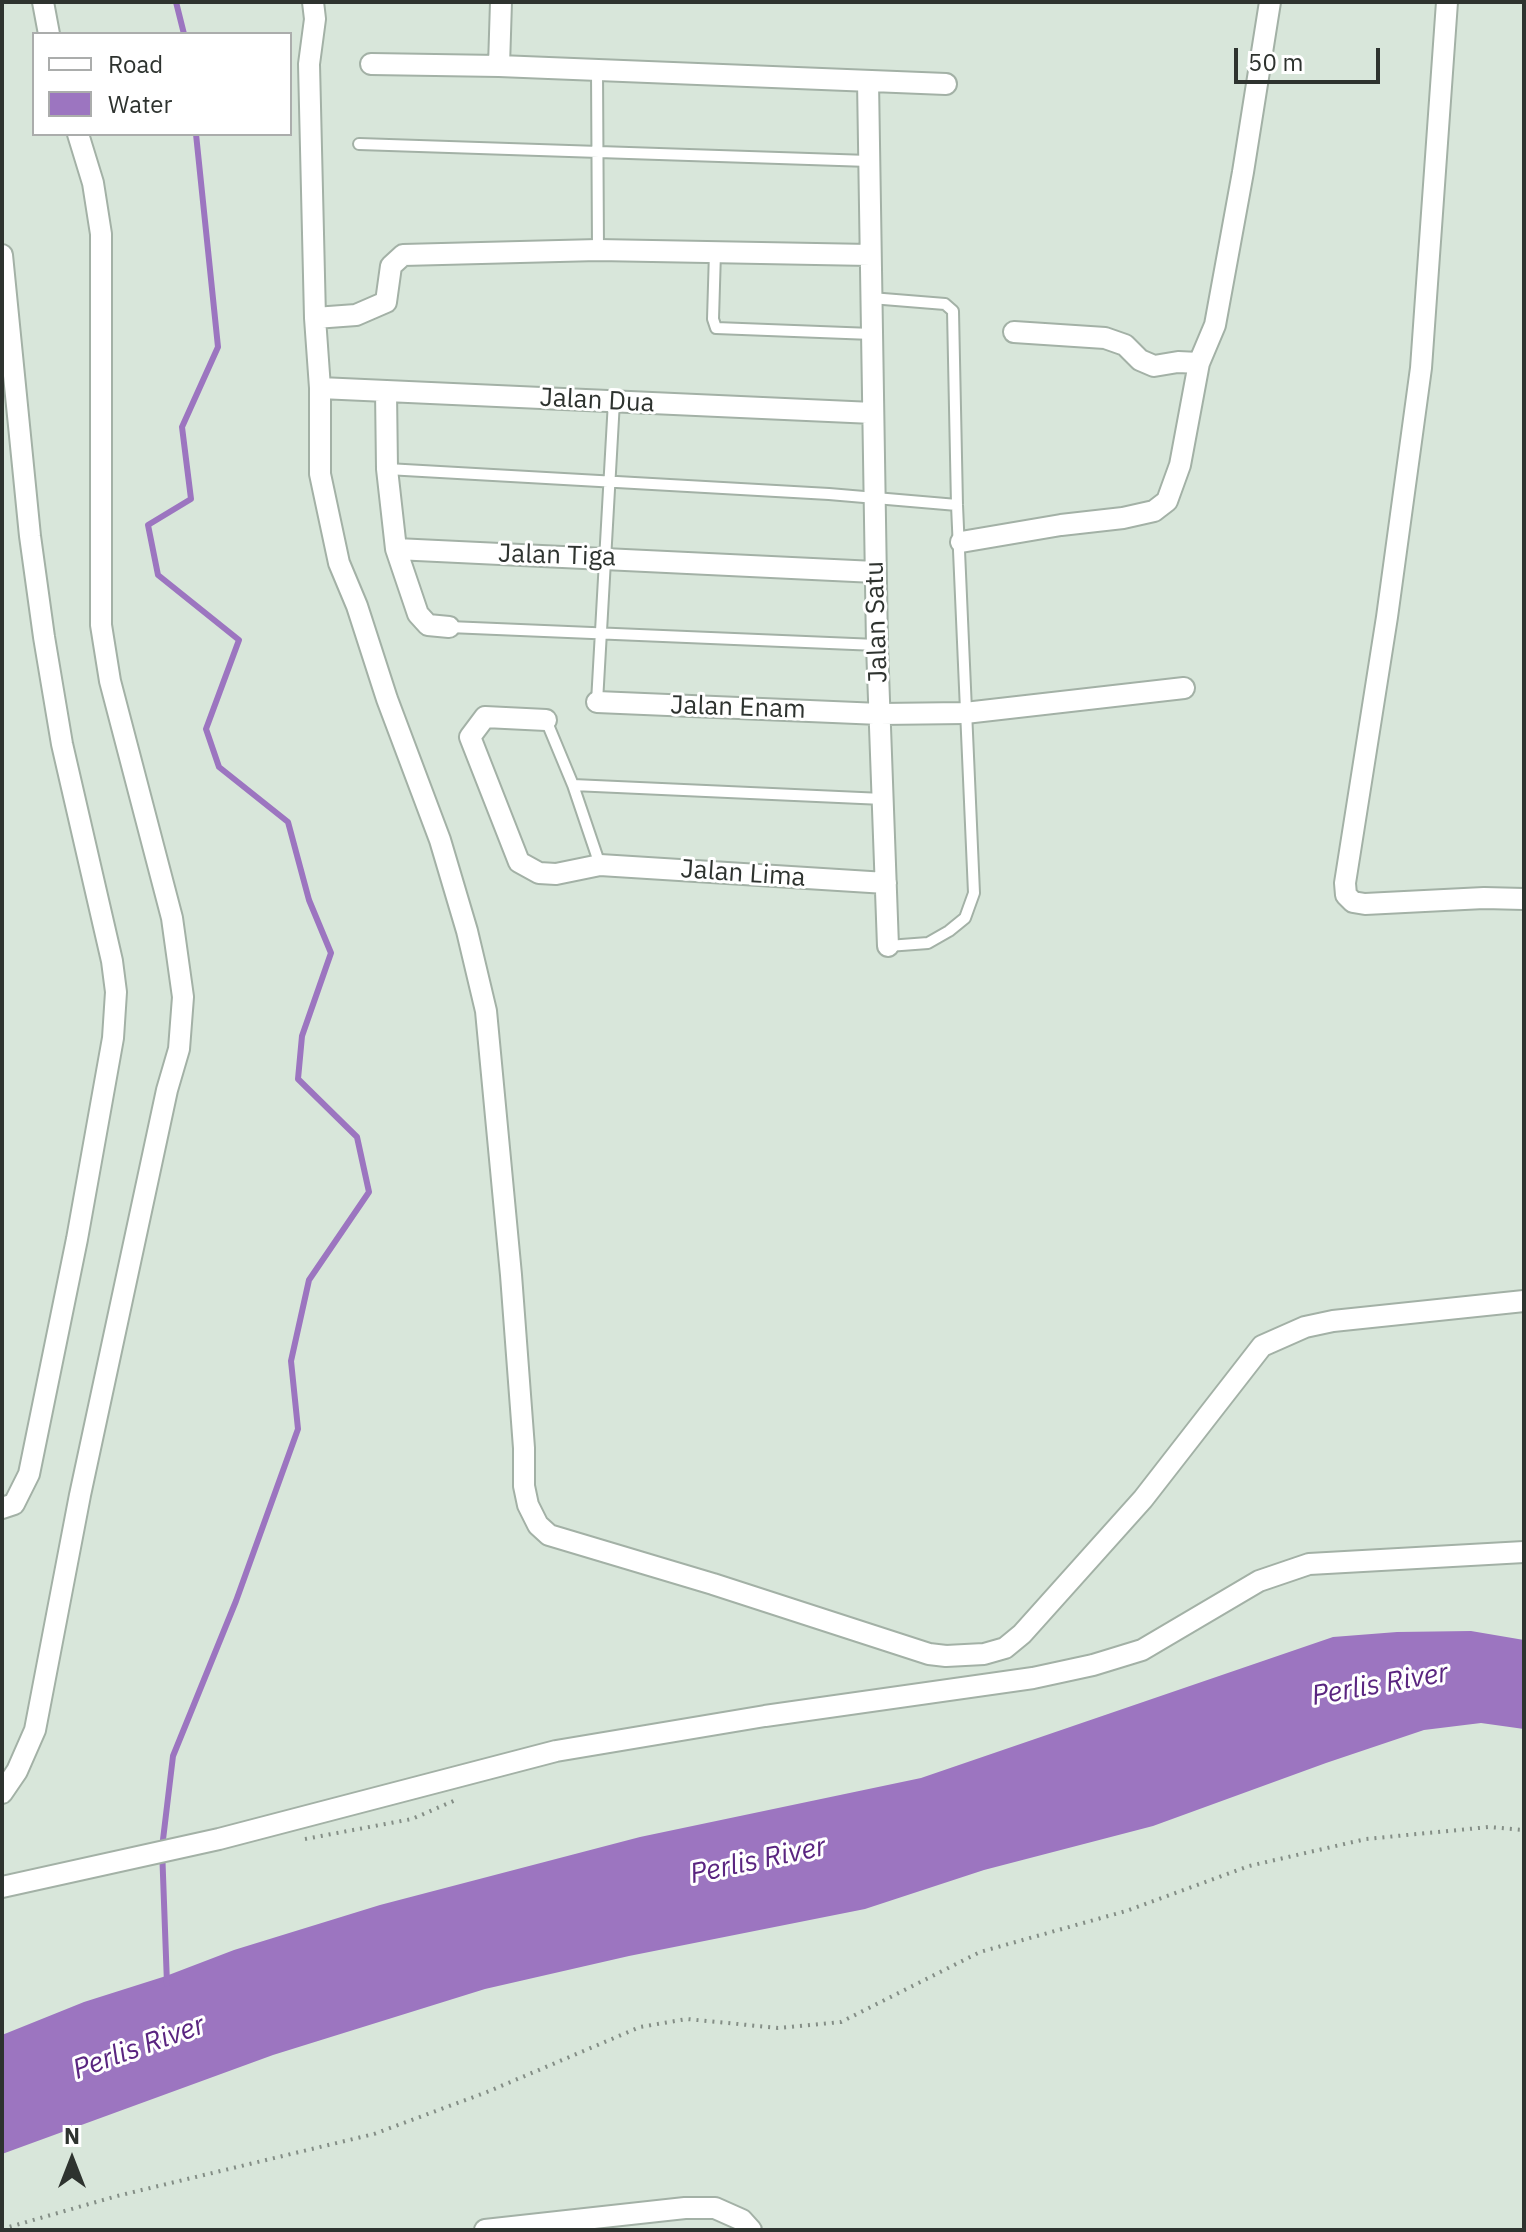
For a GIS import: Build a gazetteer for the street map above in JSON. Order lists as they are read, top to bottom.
{
  "streets": {
    "street": [
      "Jalan Dua",
      "Jalan Tiga",
      "Jalan Satu",
      "Jalan Enam",
      "Jalan Lima"
    ]
  },
  "crossings": [
    ["Jalan Dua", "Jalan Satu"],
    ["Jalan Tiga", "Jalan Satu"],
    ["Jalan Satu", "Jalan Enam"],
    ["Jalan Satu", "Jalan Lima"]
  ],
  "water": ["Perlis River"],
  "legend": ["Road", "Water"],
  "scale_bar": "50 m",
  "north": "top"
}
